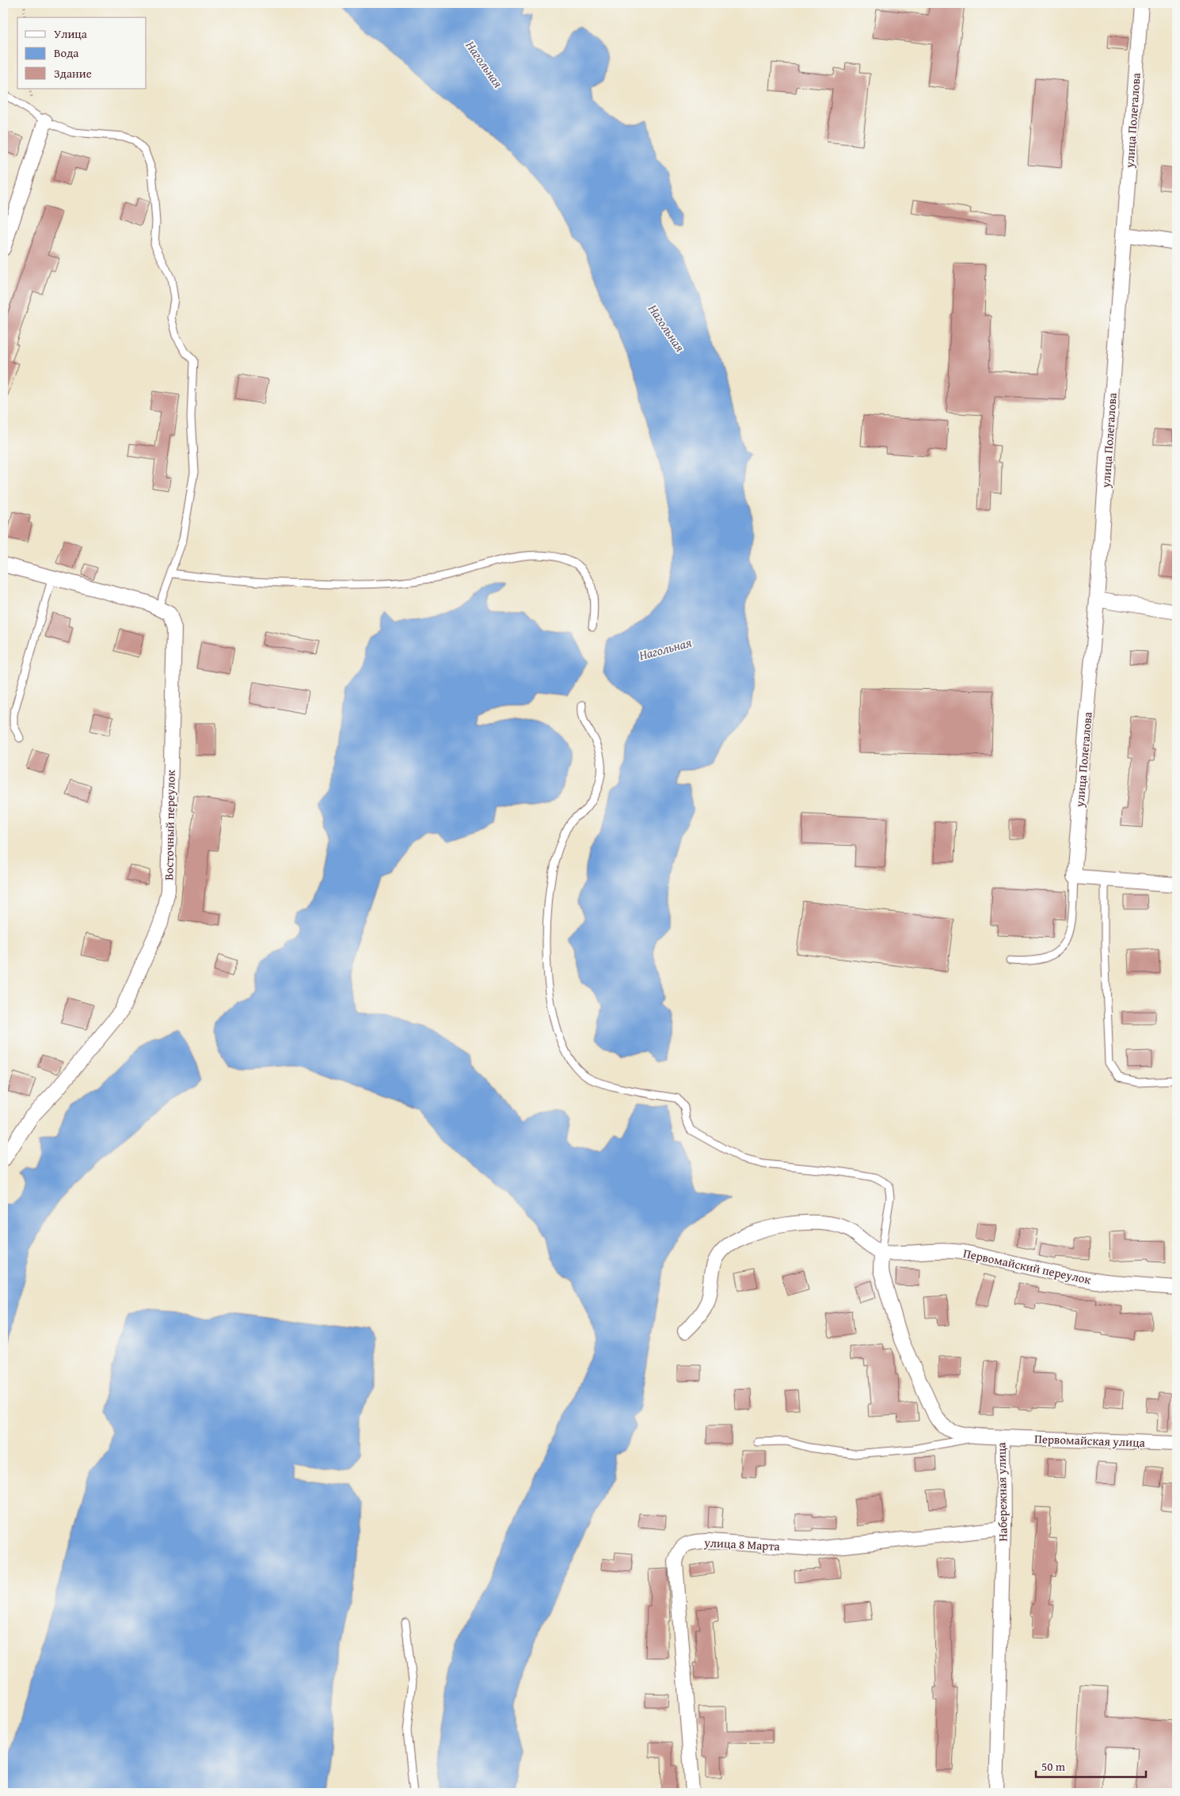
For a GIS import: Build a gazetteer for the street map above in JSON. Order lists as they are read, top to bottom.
{
  "streets": {
    "street": [
      "улица Полегалова",
      "Восточный переулок",
      "Первомайский переулок",
      "Первомайская улица",
      "Набережная улица",
      "улица 8 Марта"
    ]
  },
  "crossings": [
    ["Первомайский переулок", "Набережная улица"],
    ["Первомайская улица", "Набережная улица"],
    ["Набережная улица", "улица 8 Марта"]
  ],
  "water": ["Нагольная"],
  "legend": ["Улица", "Вода", "Здание"],
  "scale_bar": "50 m"
}
